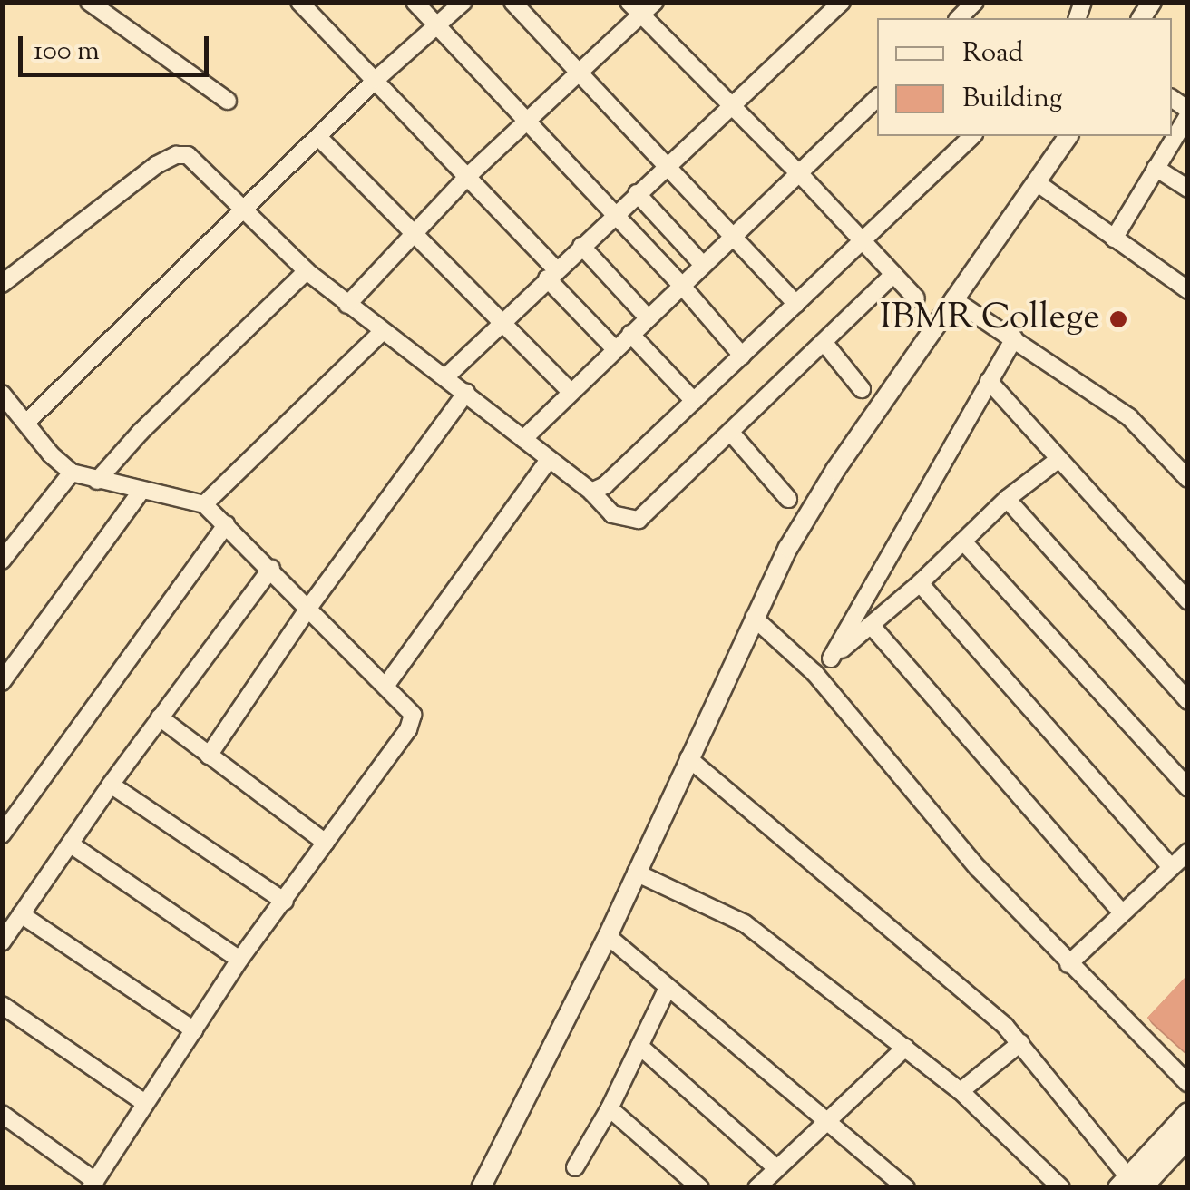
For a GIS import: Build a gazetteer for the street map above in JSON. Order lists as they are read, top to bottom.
{
  "places": ["IBMR College"],
  "legend": ["Road", "Building"],
  "scale_bar": "100 m"
}
